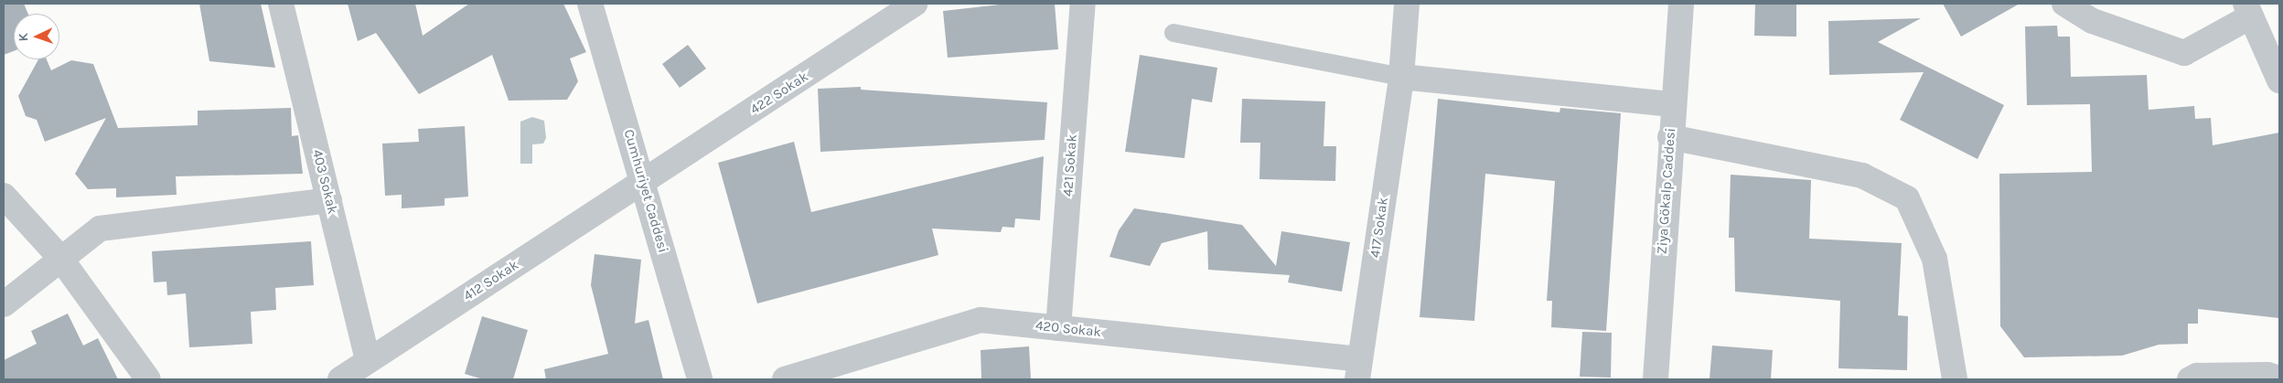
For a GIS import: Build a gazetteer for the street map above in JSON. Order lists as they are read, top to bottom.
{
  "streets": {
    "street": [
      "422 Sokak",
      "421 Sokak",
      "403 Sokak",
      "Cumhuriyet Caddesi",
      "Ziya Gökalp Caddesi",
      "417 Sokak",
      "412 Sokak",
      "420 Sokak"
    ]
  },
  "crossings": [
    ["422 Sokak", "Cumhuriyet Caddesi"],
    ["422 Sokak", "412 Sokak"],
    ["421 Sokak", "420 Sokak"],
    ["403 Sokak", "412 Sokak"],
    ["Cumhuriyet Caddesi", "412 Sokak"],
    ["417 Sokak", "420 Sokak"]
  ],
  "north": "left"
}
